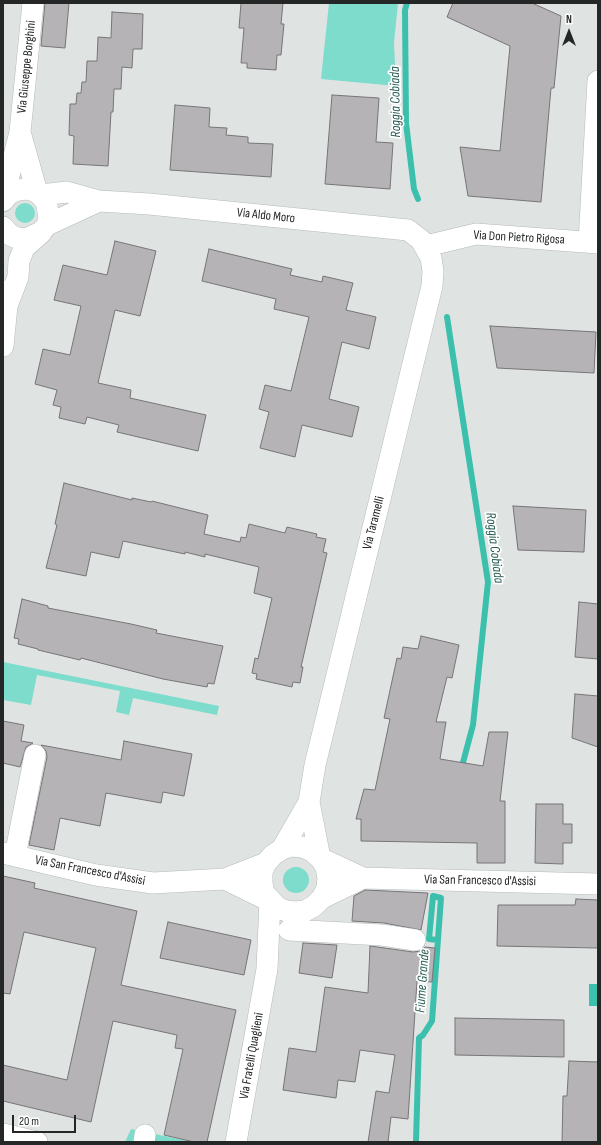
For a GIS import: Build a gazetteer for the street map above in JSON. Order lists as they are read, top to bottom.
{
  "streets": {
    "street": [
      "Via Giuseppe Borghini",
      "Via Aldo Moro",
      "Via Don Pietro Rigosa",
      "Via Taramelli",
      "Via San Francesco d'Assisi",
      "Via Fratelli Quaglieni"
    ]
  },
  "crossings": [
    ["Via Giuseppe Borghini", "Via Aldo Moro"],
    ["Via Aldo Moro", "Via Don Pietro Rigosa"],
    ["Via Aldo Moro", "Via Taramelli"],
    ["Via Don Pietro Rigosa", "Via Taramelli"],
    ["Via Taramelli", "Via San Francesco d'Assisi"],
    ["Via Taramelli", "Via Fratelli Quaglieni"],
    ["Via San Francesco d'Assisi", "Via Fratelli Quaglieni"]
  ],
  "water": ["Roggia Cobiada", "Fiume Grande"],
  "scale_bar": "20 m",
  "north": "top"
}
